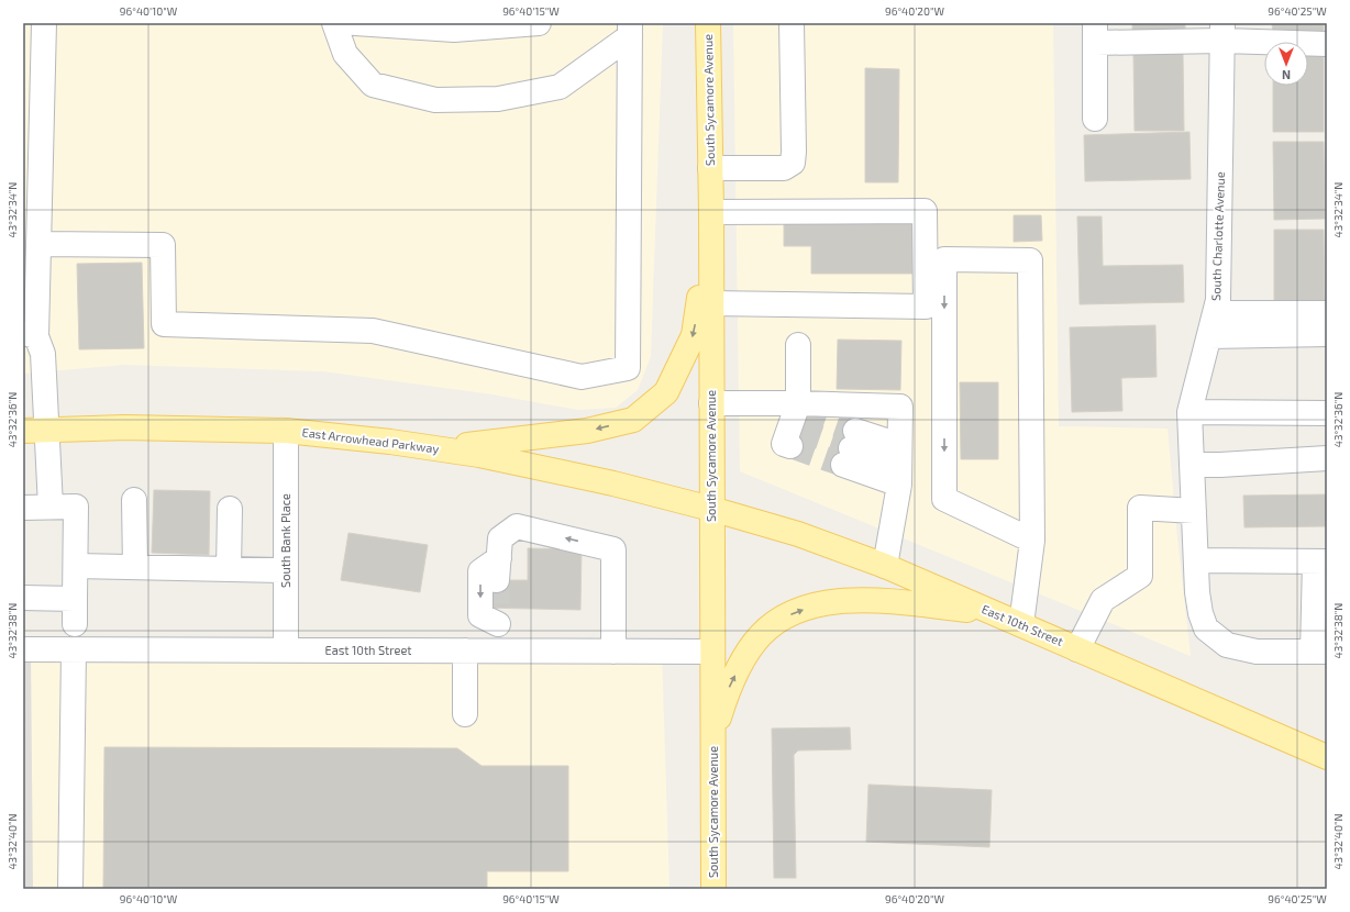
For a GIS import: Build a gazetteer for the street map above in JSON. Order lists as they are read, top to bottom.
{
  "streets": {
    "main road": ["South Sycamore Avenue", "East Arrowhead Parkway", "East 10th Street"],
    "street": ["South Charlotte Avenue", "South Bank Place"]
  },
  "crossings": [
    ["South Sycamore Avenue", "East Arrowhead Parkway"],
    ["South Sycamore Avenue", "East 10th Street"],
    ["East Arrowhead Parkway", "South Bank Place"],
    ["East Arrowhead Parkway", "East 10th Street"],
    ["South Bank Place", "East 10th Street"]
  ],
  "north": "bottom",
  "coordinates": [
    "96°40'10\"W",
    "96°40'15\"W",
    "96°40'20\"W",
    "96°40'25\"W",
    "43°32'34\"N",
    "43°32'36\"N",
    "43°32'38\"N",
    "43°32'40\"N"
  ]
}
